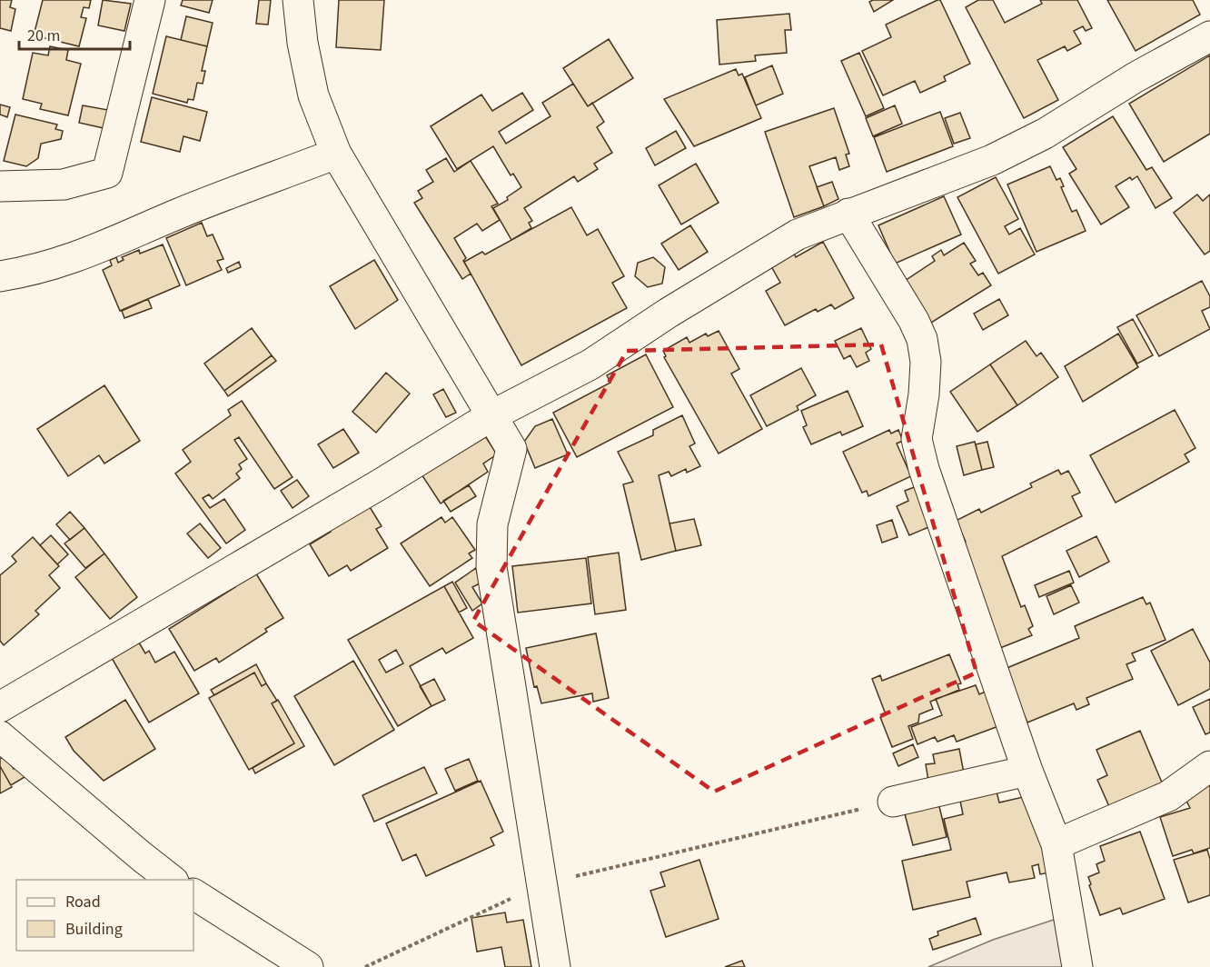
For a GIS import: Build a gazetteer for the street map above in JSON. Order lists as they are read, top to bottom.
{
  "legend": ["Road", "Building"],
  "scale_bar": "20 m"
}
